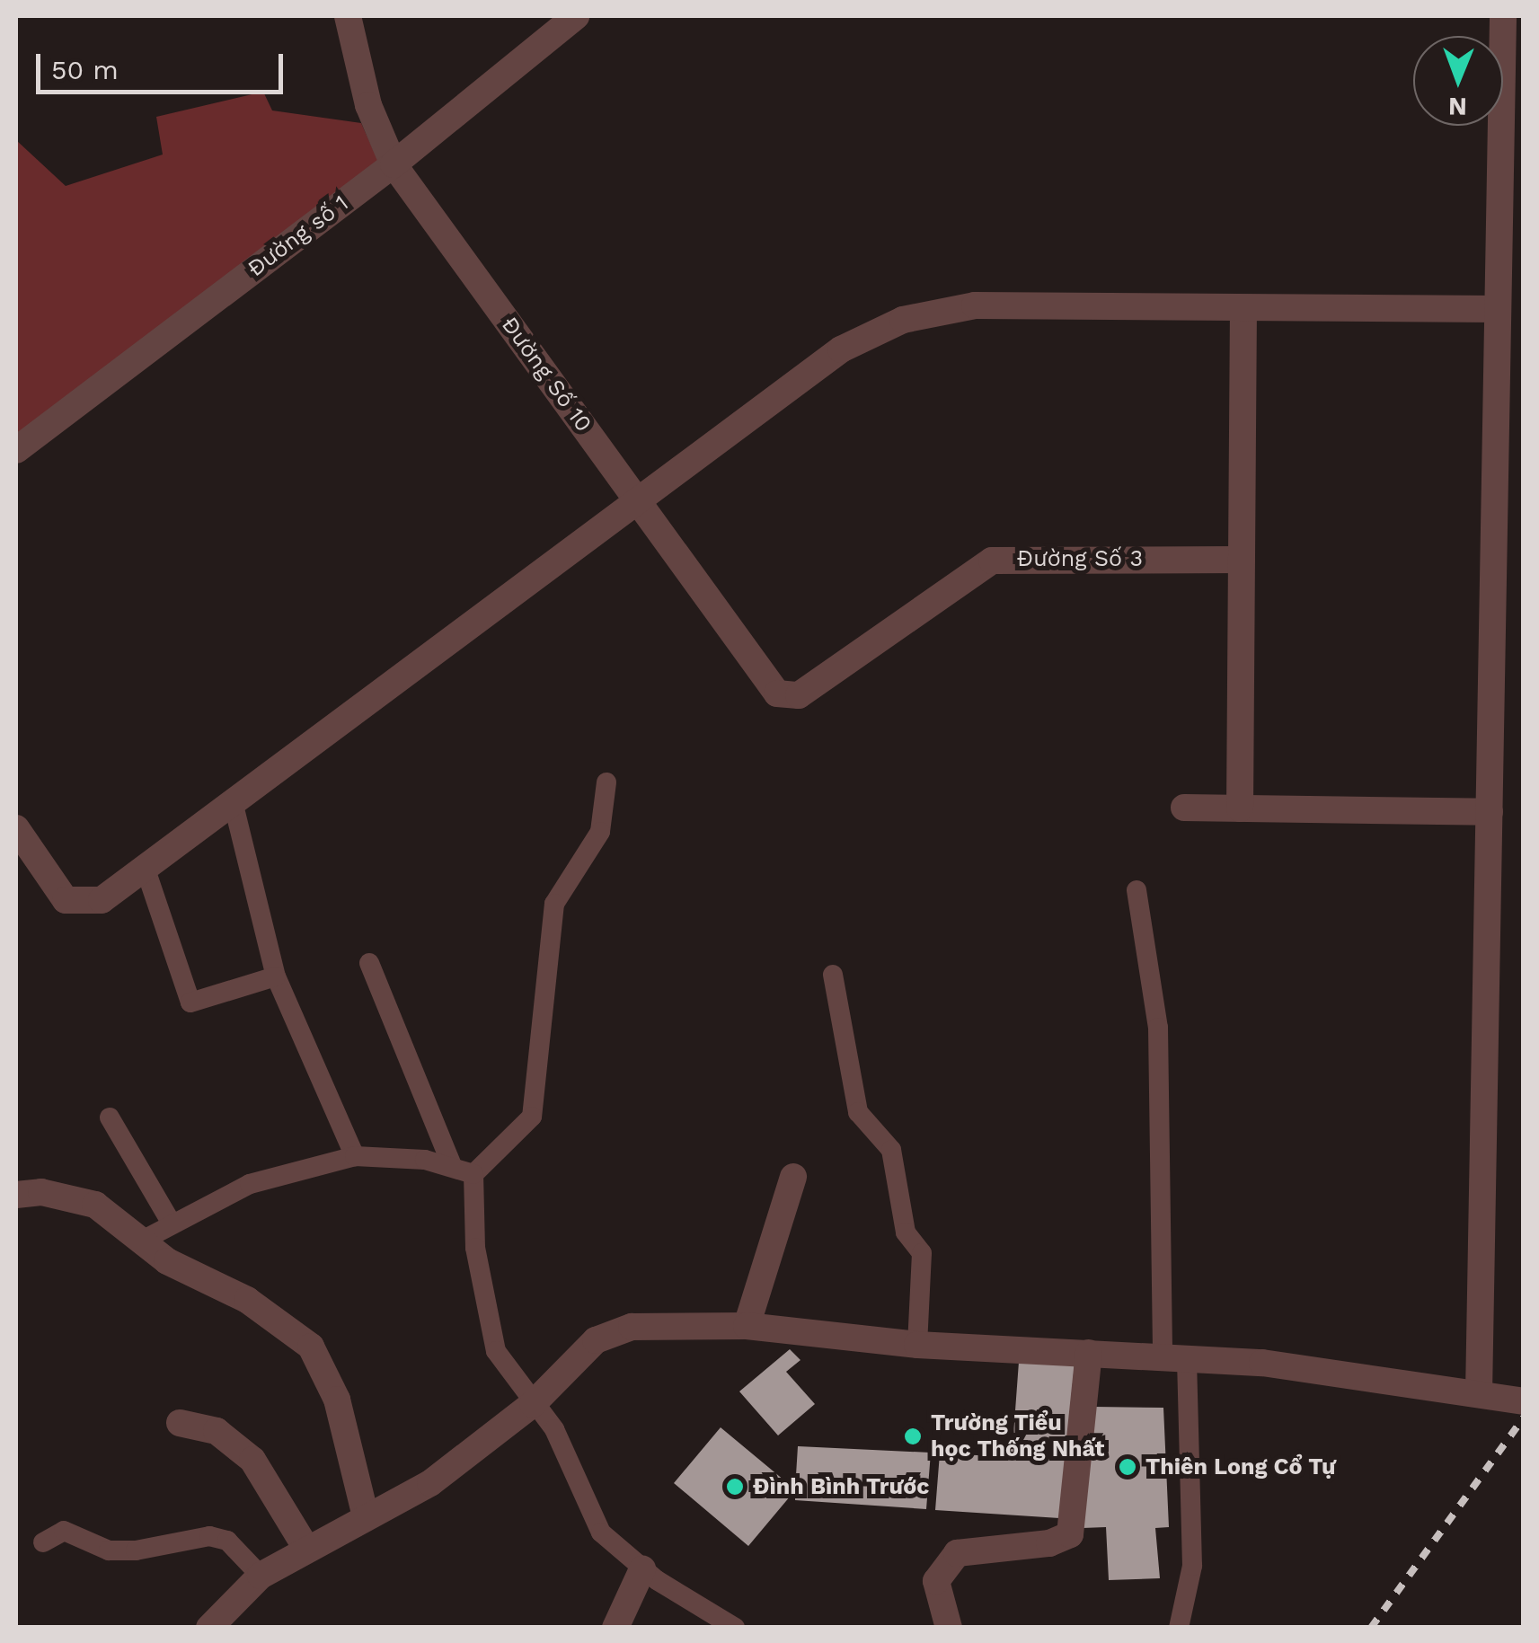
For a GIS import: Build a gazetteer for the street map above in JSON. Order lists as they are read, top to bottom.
{
  "streets": {
    "street": ["Đường số 1", "Đường Số 10", "Đường Số 3"]
  },
  "crossings": [
    ["Đường số 1", "Đường Số 10"],
    ["Đường Số 10", "Đường Số 3"]
  ],
  "places": ["Trường Tiểu học Thống Nhất", "Thiên Long Cổ Tự", "Đình Bình Trước"],
  "scale_bar": "50 m",
  "north": "bottom"
}
